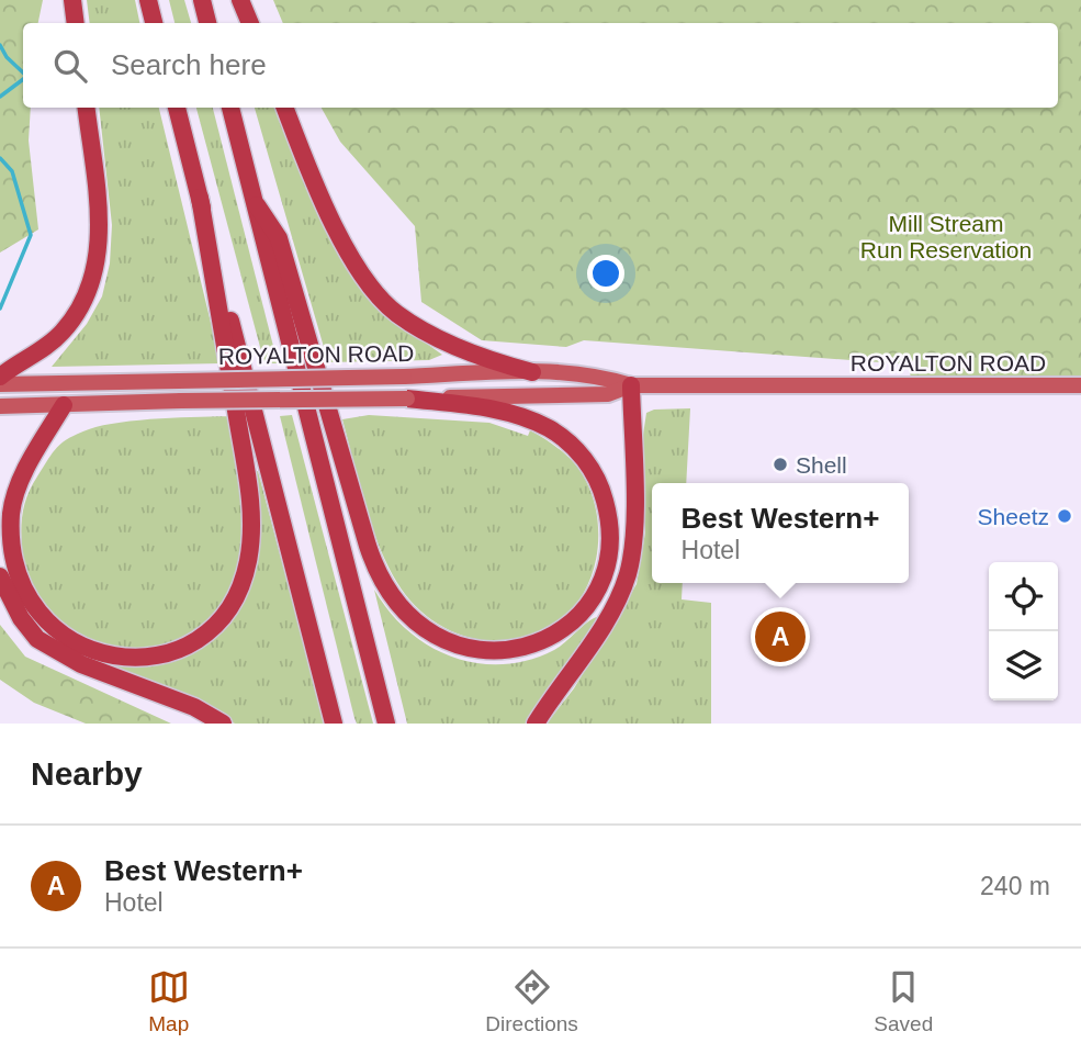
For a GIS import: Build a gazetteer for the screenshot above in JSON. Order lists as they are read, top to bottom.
{
  "streets": {
    "main road": ["ROYALTON ROAD"]
  },
  "parks": ["Mill Stream Run Reservation"],
  "places": ["Shell", "Sheetz"],
  "page": {
    "search": "Search here",
    "popup": ["Best Western+", "Hotel"],
    "pins": "A",
    "heading": "Nearby",
    "list": [
      {
        "mark": "A",
        "name": "Best Western+",
        "note": "Hotel",
        "value": "240 m"
      }
    ],
    "nav": ["Map", "Directions", "Saved"]
  }
}
